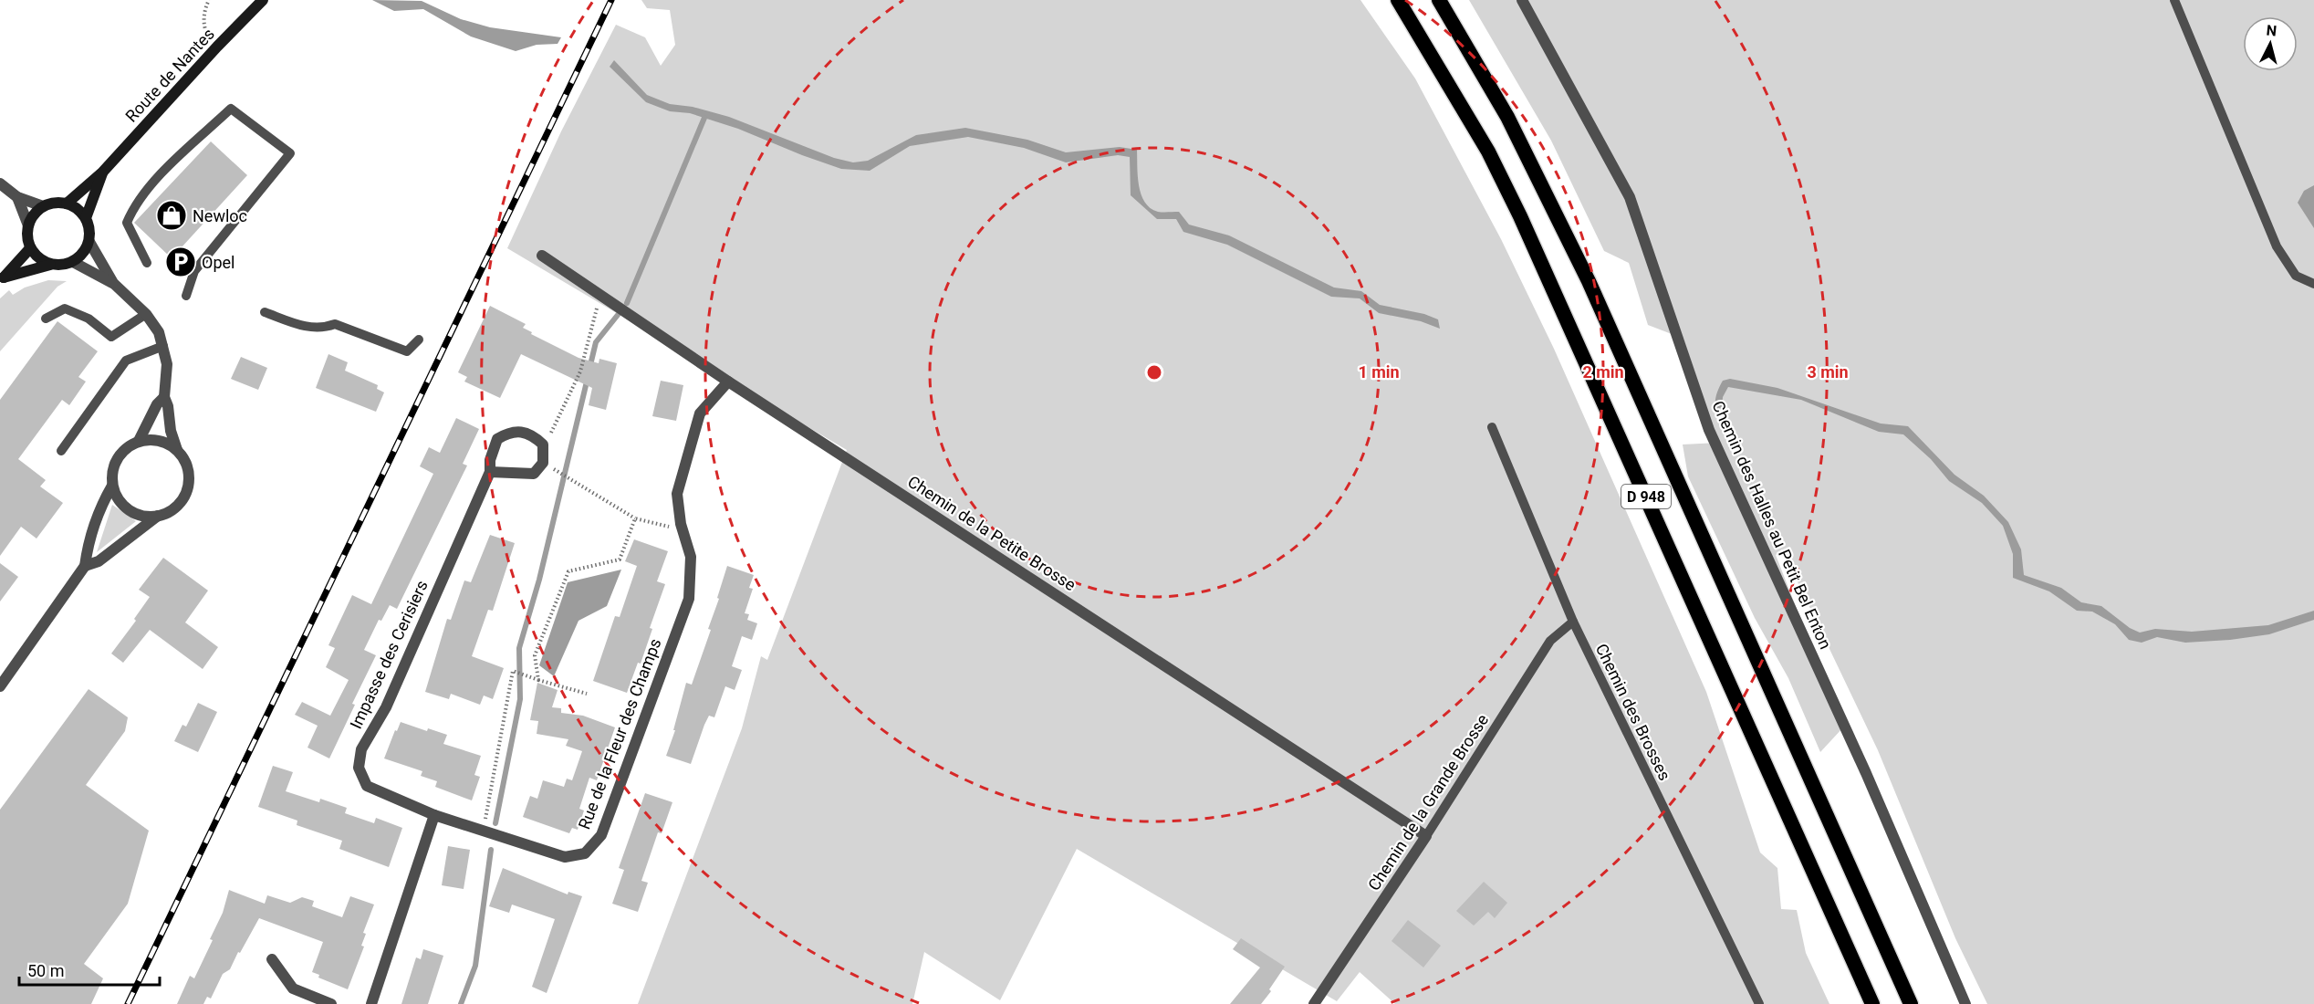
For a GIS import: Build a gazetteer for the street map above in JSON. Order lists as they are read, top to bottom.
{
  "streets": {
    "highway": ["D 948"],
    "main road": ["Route de Nantes"],
    "street": [
      "Chemin des Halles au Petit Bel Enton",
      "Chemin de la Petite Brosse",
      "Impasse des Cerisiers",
      "Rue de la Fleur des Champs",
      "Chemin de la Grande Brosse"
    ],
    "lane": ["Chemin des Brosses"]
  },
  "crossings": [
    ["Chemin de la Petite Brosse", "Rue de la Fleur des Champs"],
    ["Chemin de la Petite Brosse", "Chemin de la Grande Brosse"],
    ["Impasse des Cerisiers", "Rue de la Fleur des Champs"],
    ["Chemin des Brosses", "Chemin de la Grande Brosse"]
  ],
  "places": {
    "shop": ["Newloc"],
    "parking": ["Opel"]
  },
  "scale_bar": "50 m",
  "north": "top",
  "rings": ["1 min", "2 min", "3 min"]
}
